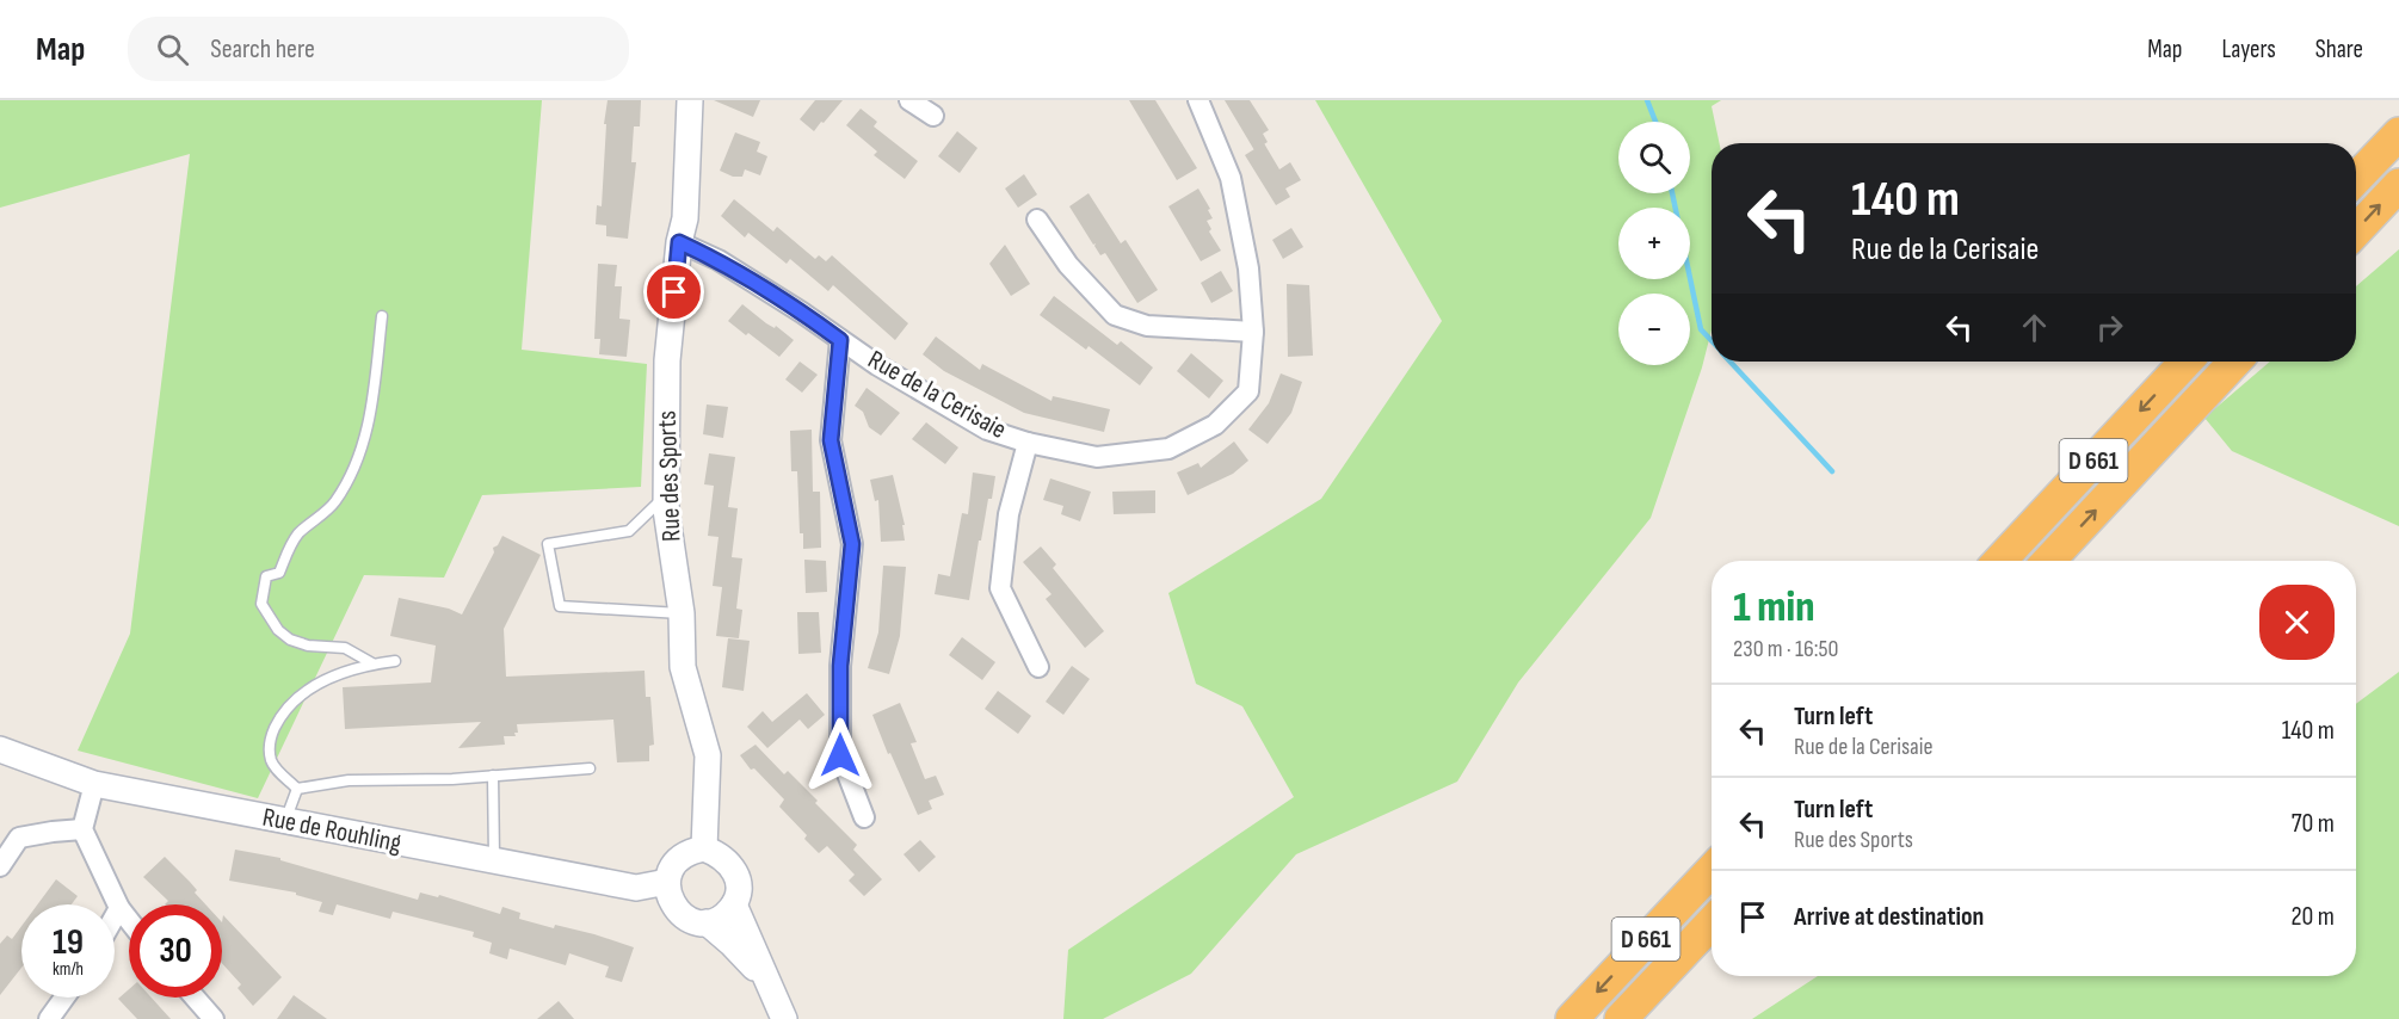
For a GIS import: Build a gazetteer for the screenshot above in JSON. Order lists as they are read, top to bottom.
{
  "streets": {
    "highway": ["D 661"],
    "street": ["Rue de la Cerisaie", "Rue des Sports", "Rue de Rouhling"]
  },
  "crossings": [
    ["Rue de la Cerisaie", "Rue des Sports"],
    ["Rue des Sports", "Rue de Rouhling"]
  ],
  "page": {
    "header": "Map",
    "search": "Search here",
    "nav": ["Map", "Layers", "Share"],
    "map_buttons": ["+", "−"],
    "turn": ["140 m", "Rue de la Cerisaie"],
    "heading": ["1 min", "230 m · 16:50"],
    "list": [
      {
        "name": "Turn left",
        "note": "Rue de la Cerisaie",
        "value": "140 m"
      },
      {
        "name": "Turn left",
        "note": "Rue des Sports",
        "value": "70 m"
      },
      {
        "name": "Arrive at destination",
        "value": "20 m"
      }
    ],
    "speed": "19 km/h",
    "limit": "30"
  }
}
